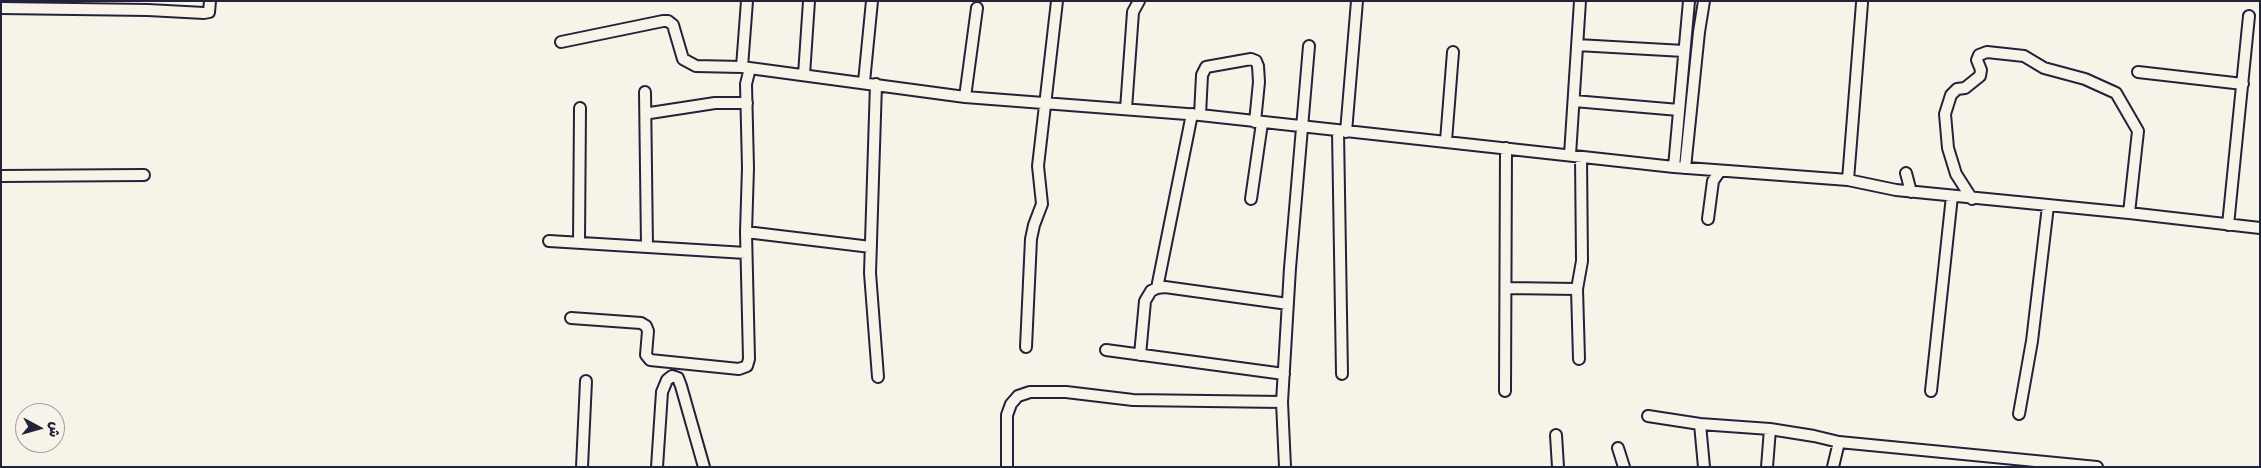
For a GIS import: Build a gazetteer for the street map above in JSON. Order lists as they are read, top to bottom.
{
  "north": "right"
}
